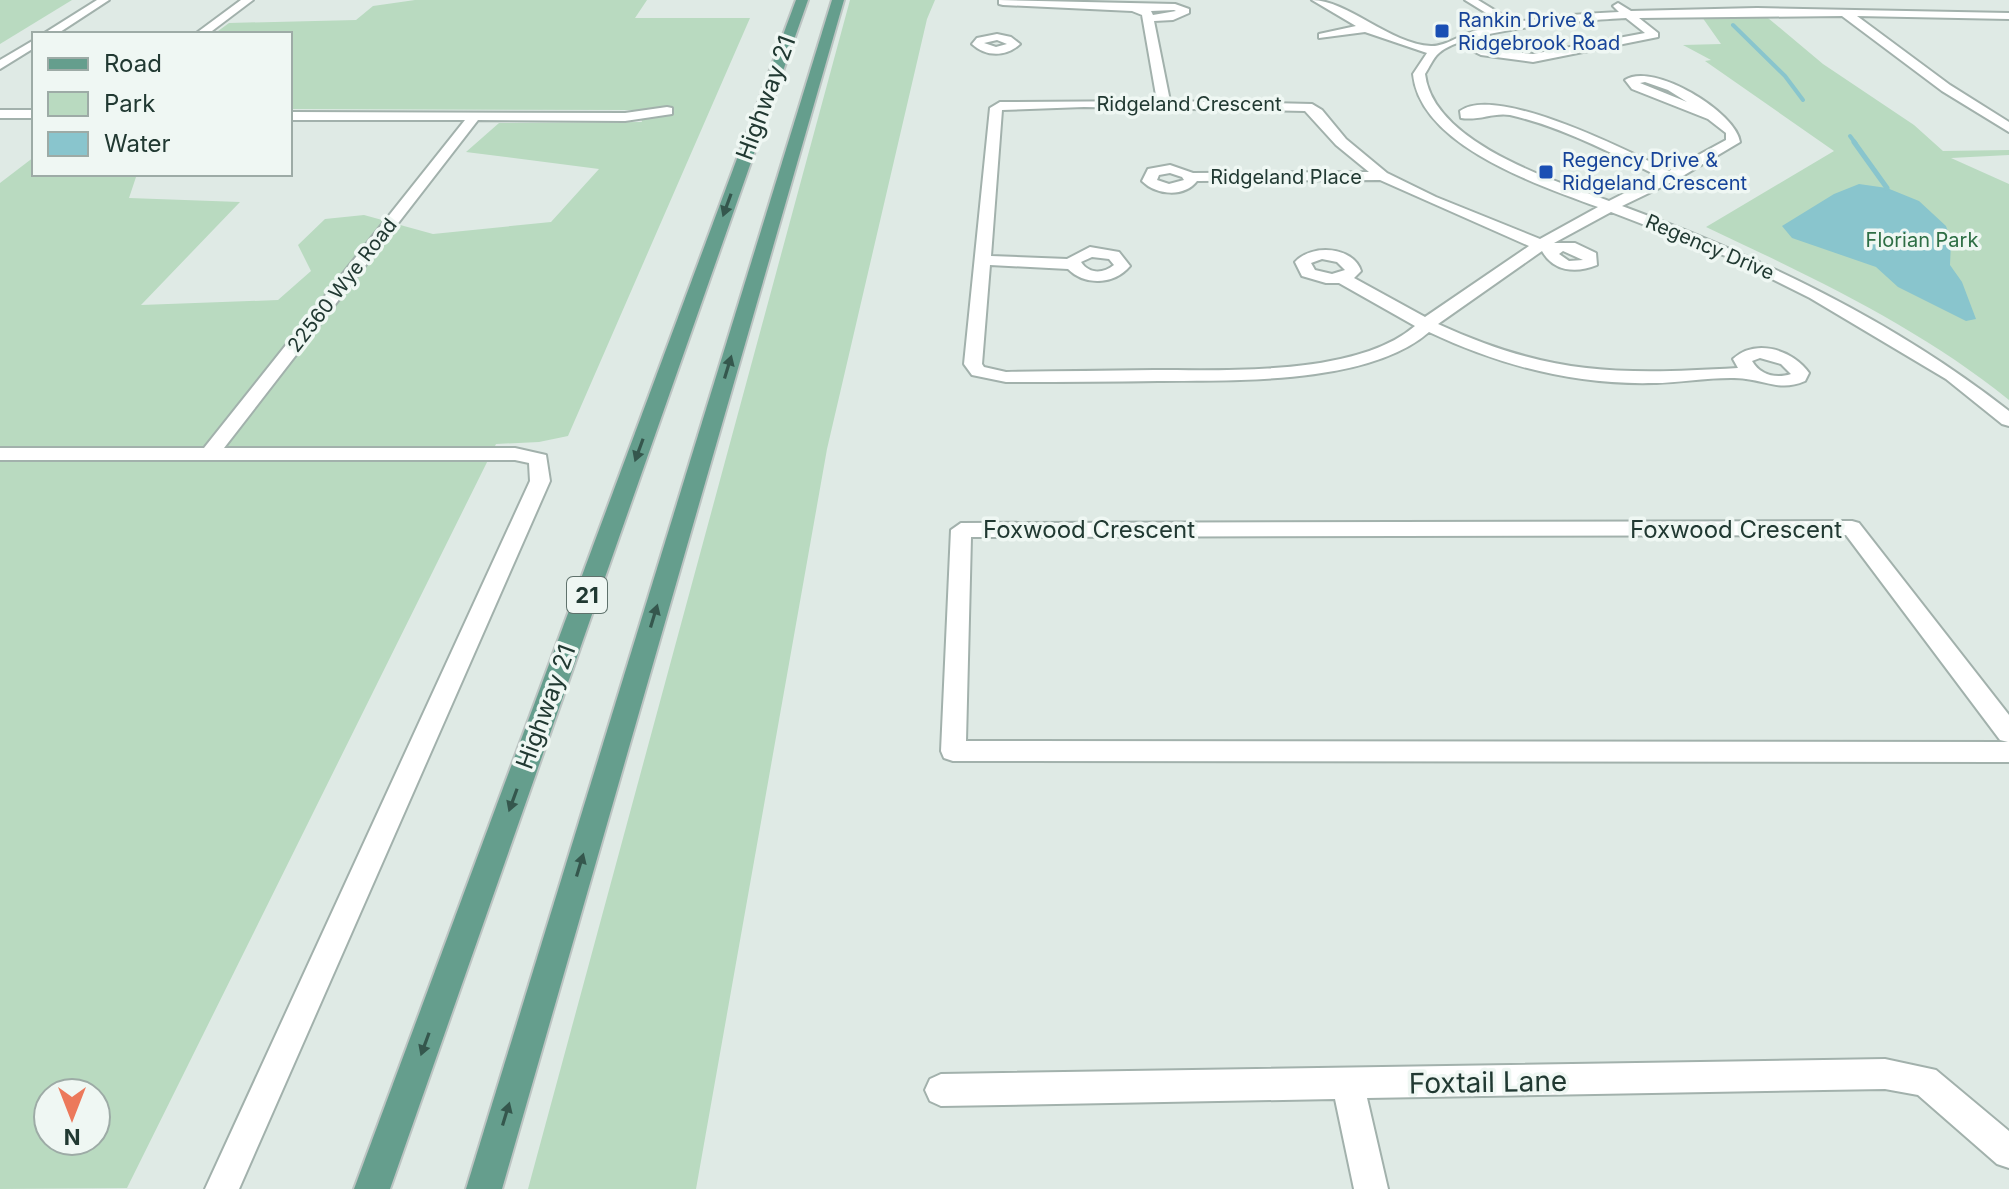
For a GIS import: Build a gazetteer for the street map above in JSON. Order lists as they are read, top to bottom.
{
  "streets": {
    "main road": ["Highway 21", "21"],
    "street": [
      "Ridgeland Crescent",
      "Ridgeland Place",
      "Regency Drive",
      "22560 Wye Road",
      "Foxwood Crescent",
      "Foxtail Lane"
    ]
  },
  "crossings": [
    ["Ridgeland Crescent", "Ridgeland Place"],
    ["Ridgeland Crescent", "Regency Drive"]
  ],
  "parks": ["Florian Park"],
  "places": {
    "transit": ["Rankin Drive & Ridgebrook Road", "Regency Drive & Ridgeland Crescent"]
  },
  "legend": ["Road", "Park", "Water"],
  "north": "bottom"
}
